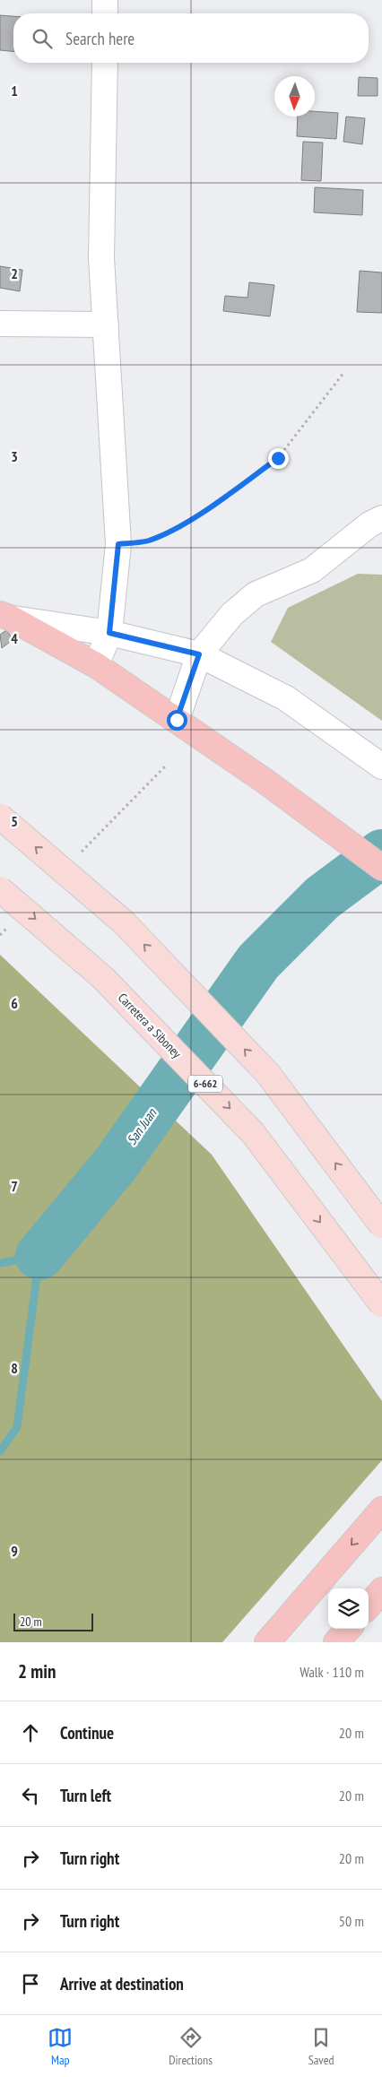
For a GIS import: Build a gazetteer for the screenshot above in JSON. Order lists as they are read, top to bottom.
{
  "streets": {
    "main road": ["Carretera a Siboney", "6-662"]
  },
  "water": ["San Juan"],
  "scale_bar": "20 m",
  "north": "bottom",
  "page": {
    "search": "Search here",
    "scale": "20 m",
    "heading": ["2 min", "Walk · 110 m"],
    "list": [
      ["Continue", "20 m"],
      ["Turn left", "20 m"],
      ["Turn right", "20 m"],
      ["Turn right", "50 m"],
      "Arrive at destination"
    ],
    "nav": ["Map", "Directions", "Saved"]
  },
  "grid": {
    "rows": [
      "1",
      "2",
      "3",
      "4",
      "5",
      "6",
      "7",
      "8",
      "9"
    ]
  }
}
